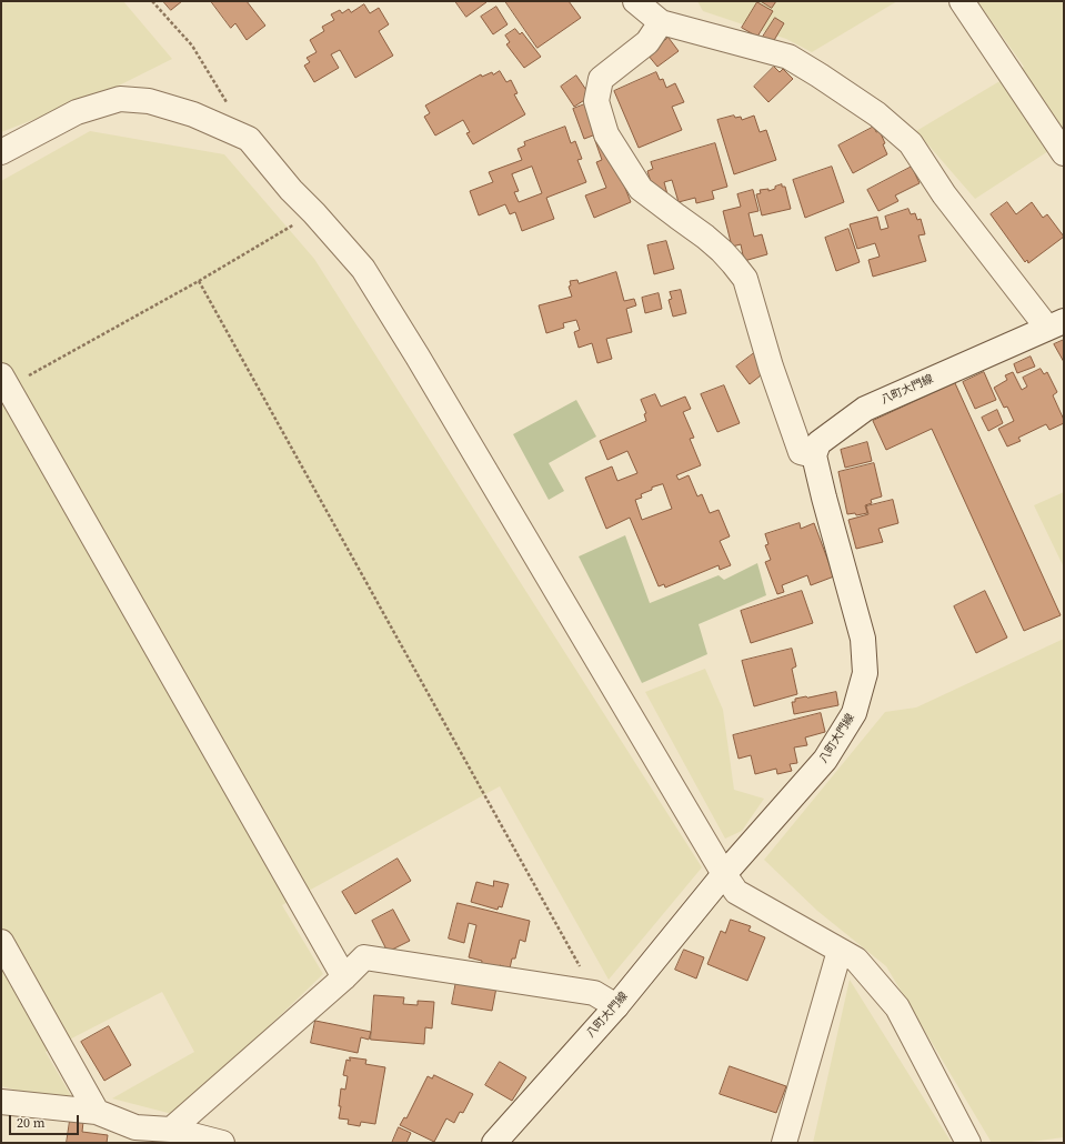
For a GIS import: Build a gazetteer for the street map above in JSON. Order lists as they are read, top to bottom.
{
  "streets": {
    "street": ["八町大門線"]
  },
  "scale_bar": "20 m"
}
